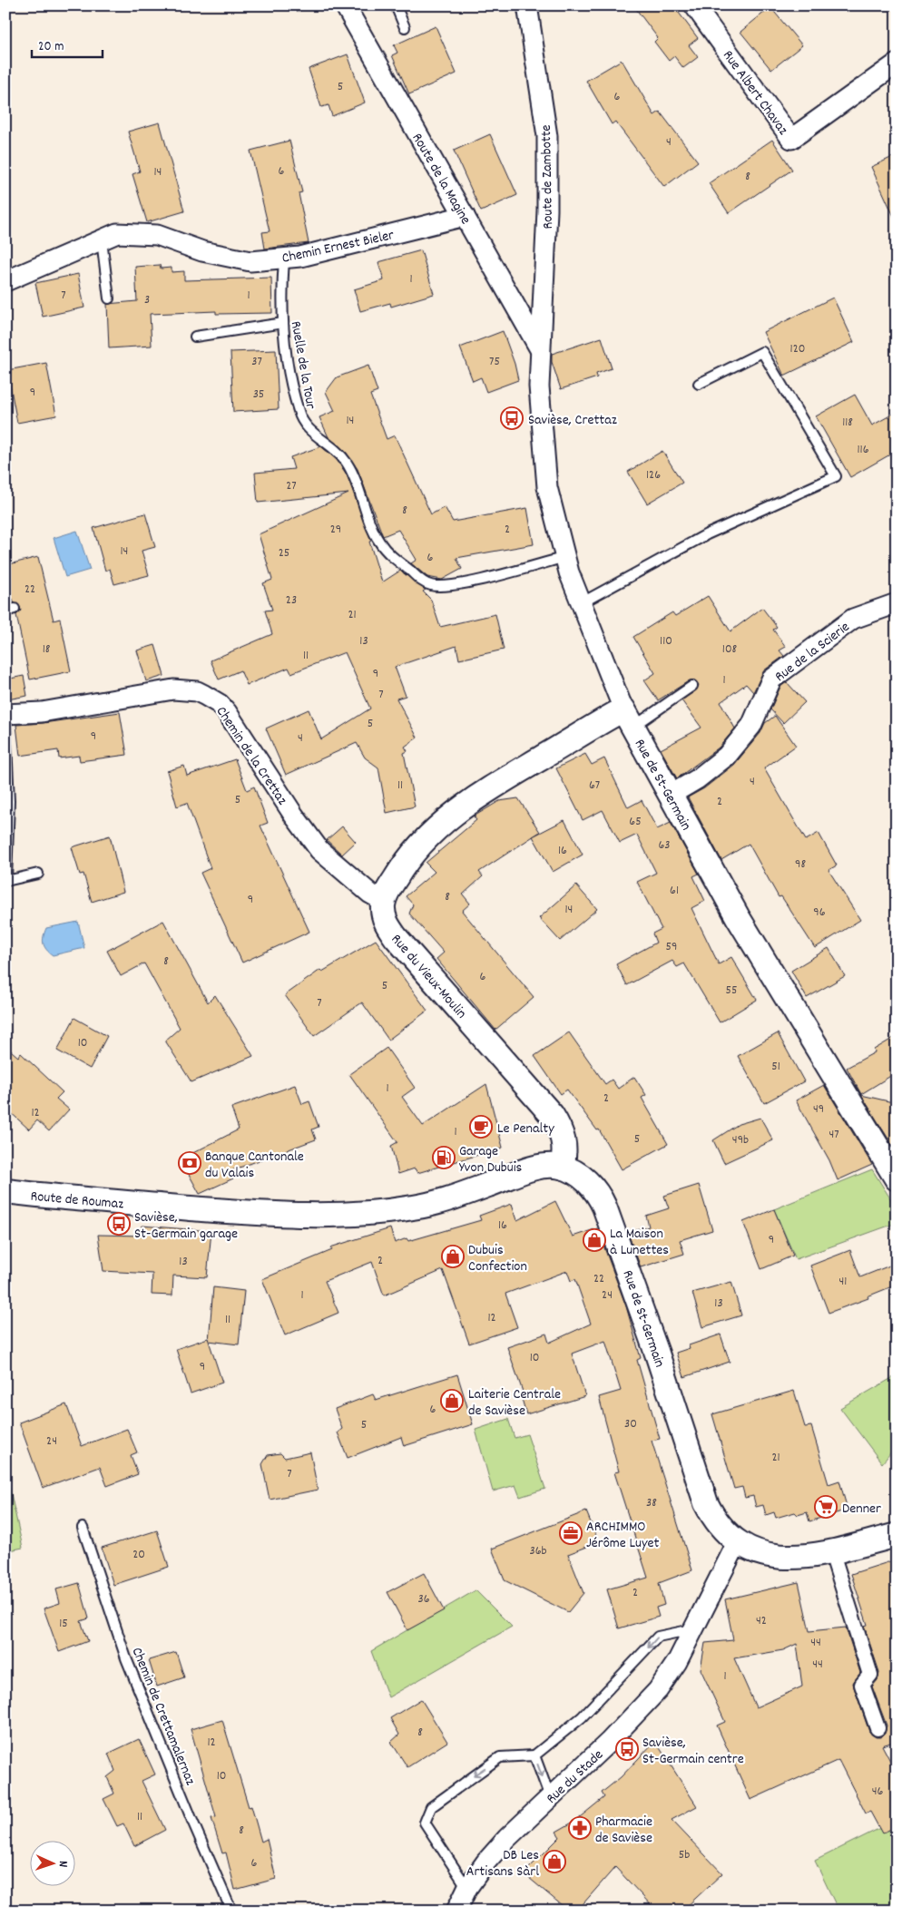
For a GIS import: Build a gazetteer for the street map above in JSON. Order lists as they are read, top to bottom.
{
  "streets": {
    "street": [
      "Rue Albert Chavaz",
      "Route de Zambotte",
      "Route de la Magine",
      "Chemin Ernest Bieler",
      "Rue de la Scierie",
      "Chemin de la Crettaz",
      "Rue de St-Germain",
      "Rue du Vieux-Moulin",
      "Route de Roumaz",
      "Rue du Stade"
    ],
    "lane": ["Ruelle de la Tour", "Chemin de Crettamalernaz"]
  },
  "crossings": [
    ["Route de Zambotte", "Route de la Magine"],
    ["Route de Zambotte", "Rue de St-Germain"],
    ["Route de la Magine", "Chemin Ernest Bieler"],
    ["Route de la Magine", "Rue de St-Germain"],
    ["Chemin Ernest Bieler", "Ruelle de la Tour"],
    ["Ruelle de la Tour", "Rue de St-Germain"],
    ["Rue de la Scierie", "Rue de St-Germain"],
    ["Chemin de la Crettaz", "Rue du Vieux-Moulin"],
    ["Rue de St-Germain", "Rue du Vieux-Moulin"],
    ["Rue de St-Germain", "Route de Roumaz"],
    ["Rue de St-Germain", "Rue du Stade"],
    ["Rue du Vieux-Moulin", "Route de Roumaz"]
  ],
  "places": {
    "bus stop": ["Savièse, Crettaz", "Savièse, St-Germain garage", "Savièse, St-Germain centre"],
    "cafe": ["Le Penalty"],
    "fuel station": ["Garage Yvon Dubuis"],
    "bank": ["Banque Cantonale du Valais"],
    "shop": [
      "La Maison à Lunettes",
      "Dubuis Confection",
      "Laiterie Centrale de Savièse",
      "DB Les Artisans Sàrl"
    ],
    "supermarket": ["Denner"],
    "office": ["ARCHIMMO Jérôme Luyet"],
    "pharmacy": ["Pharmacie de Savièse"]
  },
  "house_numbers": [
    "5",
    "6",
    "4",
    "6",
    "14",
    "8",
    "1",
    "7",
    "1",
    "3",
    "120",
    "37",
    "75",
    "9",
    "35",
    "14",
    "118",
    "116",
    "126",
    "27",
    "8",
    "29",
    "2",
    "14",
    "25",
    "6",
    "22",
    "23",
    "21",
    "13",
    "110",
    "18",
    "108",
    "11",
    "9",
    "1",
    "7",
    "5",
    "9",
    "4",
    "4",
    "11",
    "67",
    "5",
    "2",
    "65",
    "63",
    "16",
    "98",
    "61",
    "8",
    "9",
    "14",
    "96",
    "59",
    "8",
    "6",
    "5",
    "55",
    "7",
    "10",
    "51",
    "1",
    "2",
    "49",
    "12",
    "1",
    "47",
    "5",
    "49b",
    "16",
    "9",
    "2",
    "13",
    "22",
    "41",
    "1",
    "24",
    "13",
    "12",
    "11",
    "10",
    "9",
    "6",
    "30",
    "5",
    "24",
    "21",
    "7",
    "38",
    "36b",
    "20",
    "2",
    "36",
    "42",
    "15",
    "44",
    "44",
    "1",
    "8",
    "12",
    "10",
    "46",
    "11",
    "8",
    "5b",
    "6"
  ],
  "scale_bar": "20 m",
  "north": "right"
}
